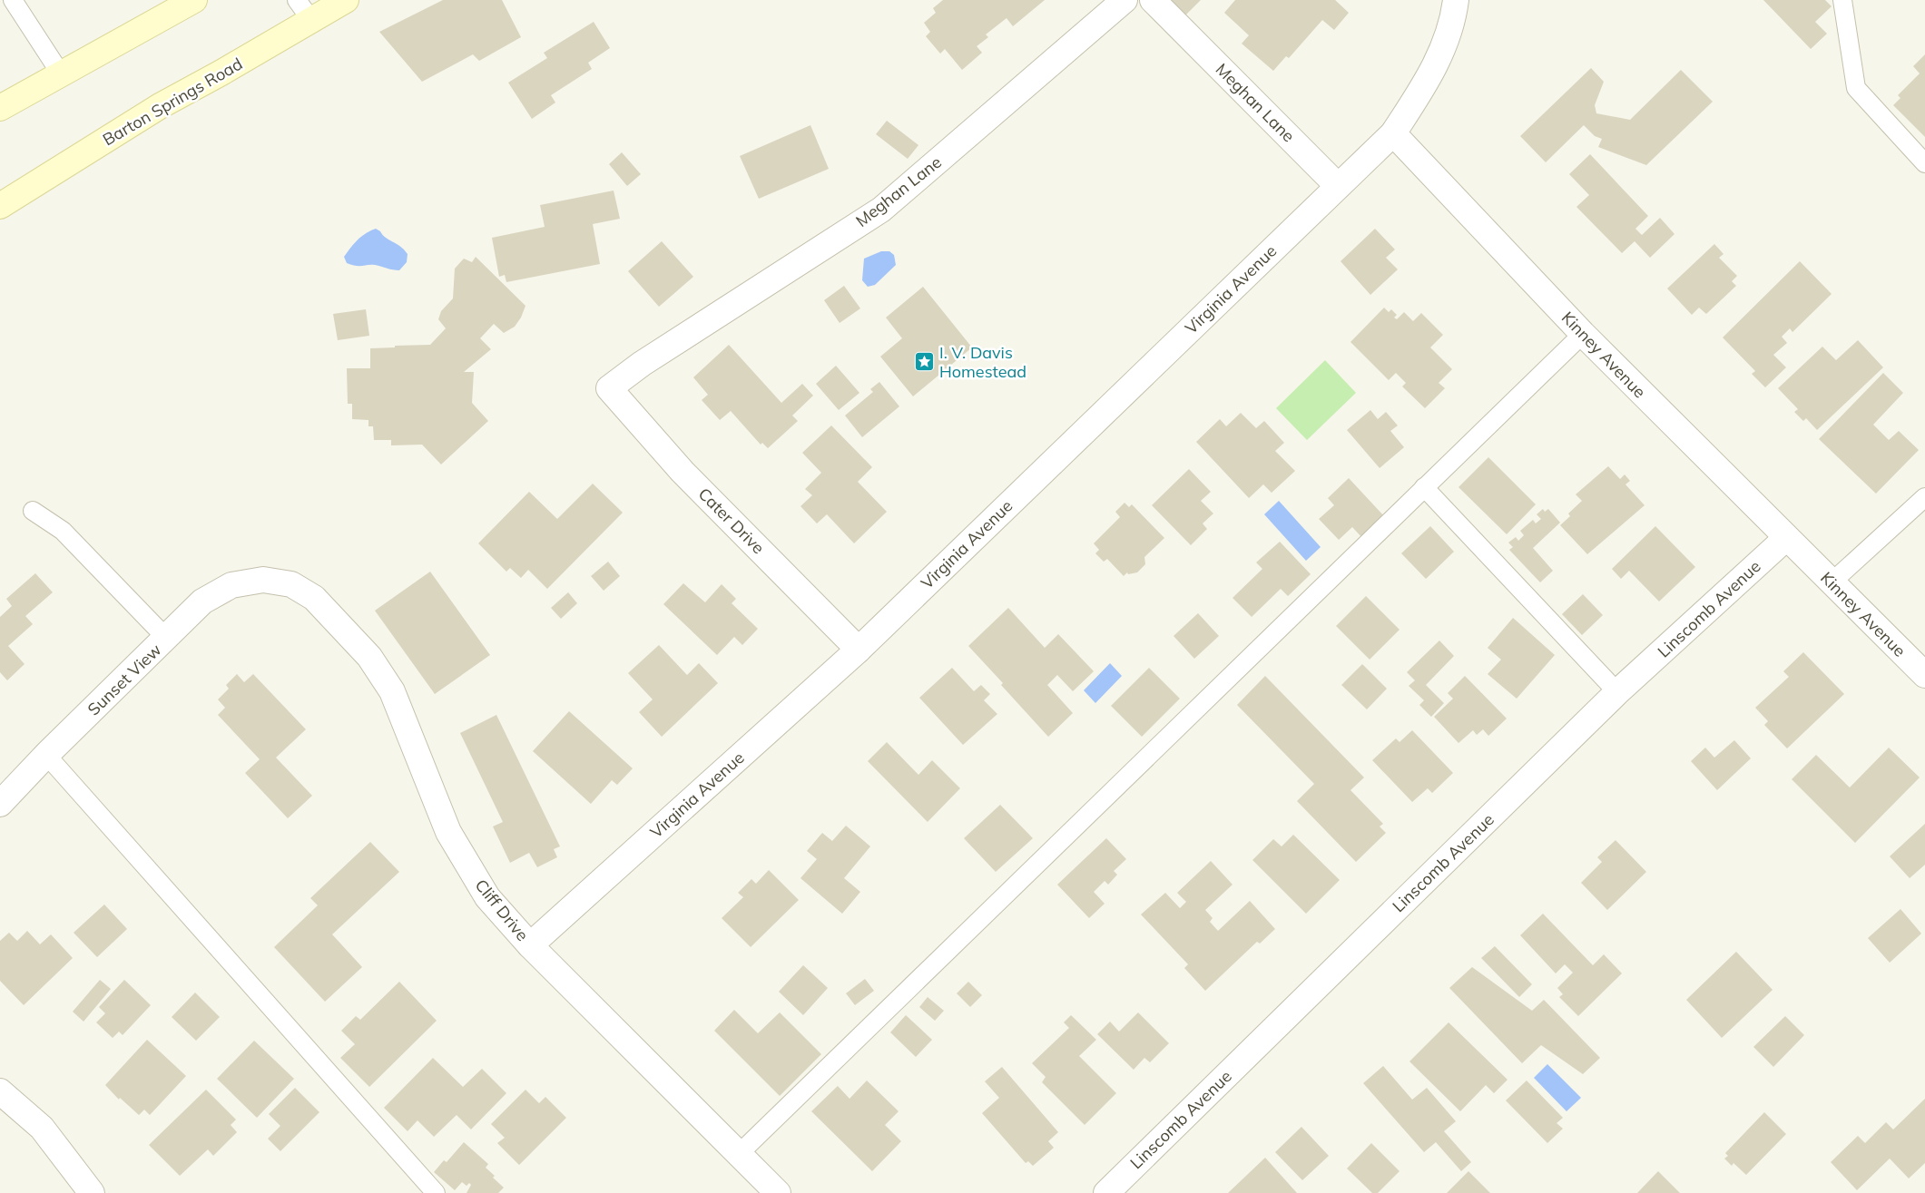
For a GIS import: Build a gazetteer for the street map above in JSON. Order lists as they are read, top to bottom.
{
  "streets": {
    "main road": ["Barton Springs Road"],
    "street": [
      "Meghan Lane",
      "Virginia Avenue",
      "Kinney Avenue",
      "Cater Drive",
      "Linscomb Avenue",
      "Sunset View",
      "Cliff Drive"
    ]
  },
  "crossings": [
    ["Meghan Lane", "Virginia Avenue"],
    ["Meghan Lane", "Cater Drive"],
    ["Virginia Avenue", "Kinney Avenue"],
    ["Virginia Avenue", "Cater Drive"],
    ["Virginia Avenue", "Cliff Drive"],
    ["Kinney Avenue", "Linscomb Avenue"],
    ["Sunset View", "Cliff Drive"]
  ],
  "places": {
    "place": ["I. V. Davis Homestead"]
  }
}
